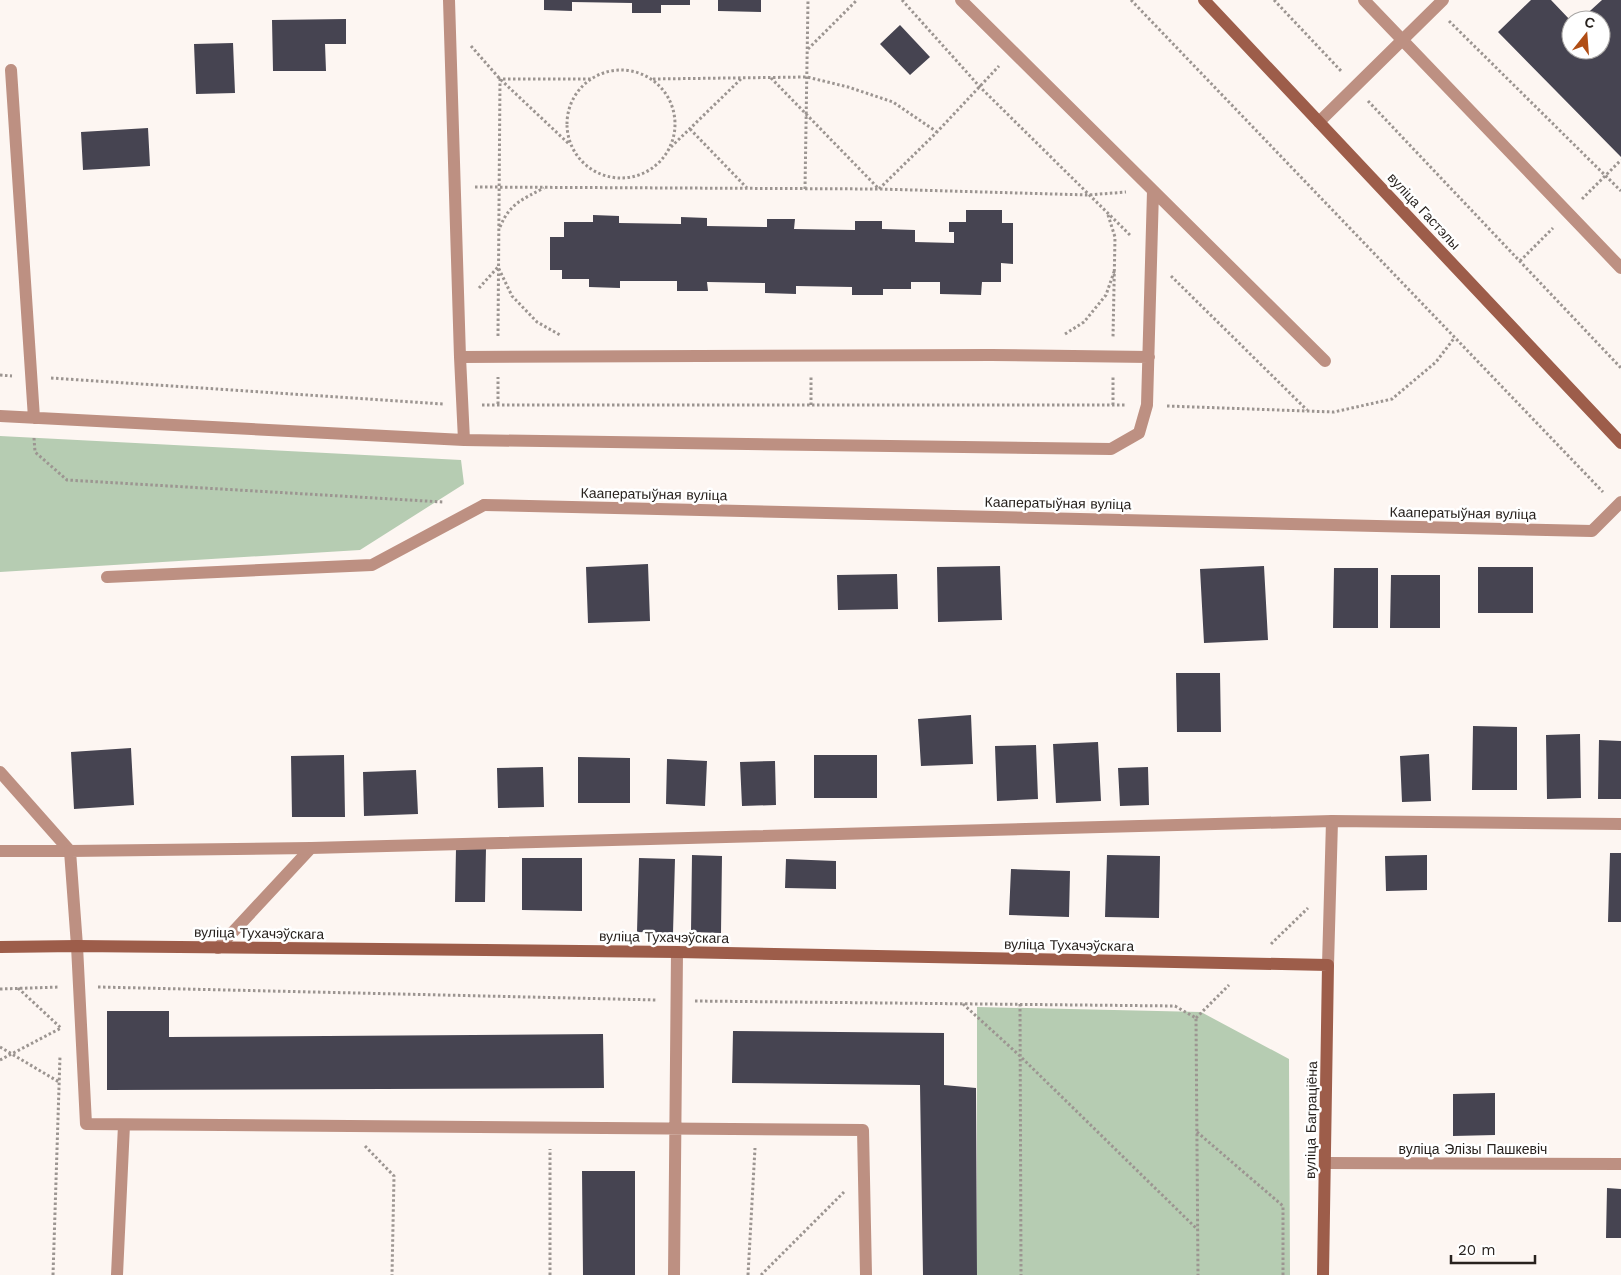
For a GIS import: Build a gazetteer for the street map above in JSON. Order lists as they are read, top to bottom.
{
  "streets": {
    "street": [
      "вуліца Гастэлы",
      "Кааператыўная вуліца",
      "вуліца Тухачэўскага",
      "вуліца Баграціёна",
      "вуліца Элізы Пашкевіч"
    ]
  },
  "crossings": [
    ["вуліца Тухачэўскага", "вуліца Баграціёна"],
    ["вуліца Баграціёна", "вуліца Элізы Пашкевіч"]
  ],
  "scale_bar": "20 m",
  "north": "top"
}
